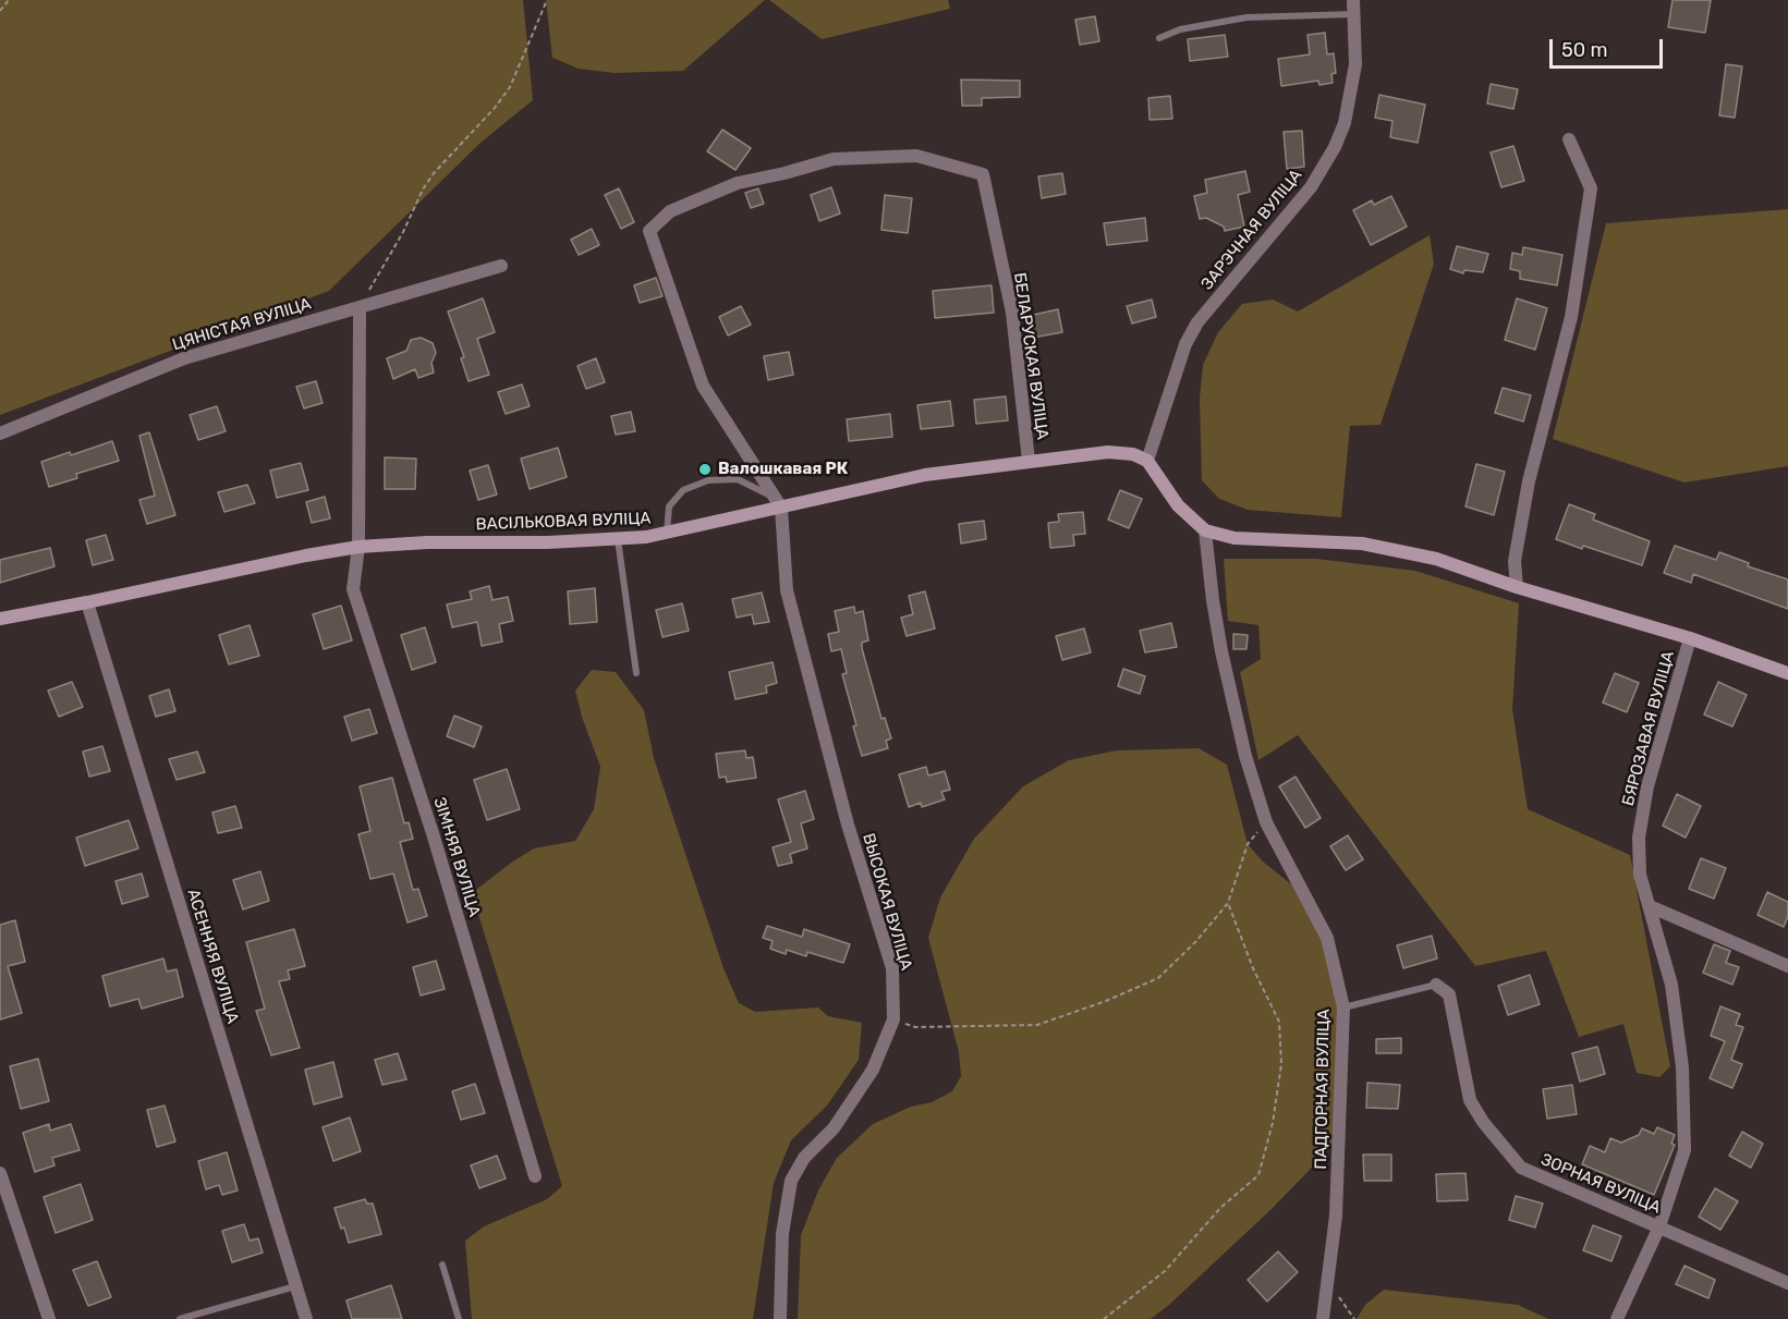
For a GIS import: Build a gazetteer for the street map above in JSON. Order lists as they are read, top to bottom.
{
  "streets": {
    "street": [
      "ЗАРЭЧНАЯ ВУЛІЦА",
      "ЦЯНІСТАЯ ВУЛІЦА",
      "БЕЛАРУСКАЯ ВУЛІЦА",
      "ВАСІЛЬКОВАЯ ВУЛІЦА",
      "БЯРОЗАВАЯ ВУЛІЦА",
      "ЗІМНЯЯ ВУЛІЦА",
      "ВЫСОКАЯ ВУЛІЦА",
      "АСЕННЯЯ ВУЛІЦА",
      "ПАДГОРНАЯ ВУЛІЦА",
      "ЗОРНАЯ ВУЛІЦА"
    ]
  },
  "crossings": [
    ["ЗАРЭЧНАЯ ВУЛІЦА", "ВАСІЛЬКОВАЯ ВУЛІЦА"],
    ["ЦЯНІСТАЯ ВУЛІЦА", "ЗІМНЯЯ ВУЛІЦА"],
    ["БЕЛАРУСКАЯ ВУЛІЦА", "ВАСІЛЬКОВАЯ ВУЛІЦА"],
    ["БЕЛАРУСКАЯ ВУЛІЦА", "ВЫСОКАЯ ВУЛІЦА"],
    ["ВАСІЛЬКОВАЯ ВУЛІЦА", "ЗІМНЯЯ ВУЛІЦА"],
    ["ВАСІЛЬКОВАЯ ВУЛІЦА", "ВЫСОКАЯ ВУЛІЦА"],
    ["ВАСІЛЬКОВАЯ ВУЛІЦА", "АСЕННЯЯ ВУЛІЦА"],
    ["БЯРОЗАВАЯ ВУЛІЦА", "ЗОРНАЯ ВУЛІЦА"]
  ],
  "places": ["Валошкавая РК"],
  "scale_bar": "50 m"
}
